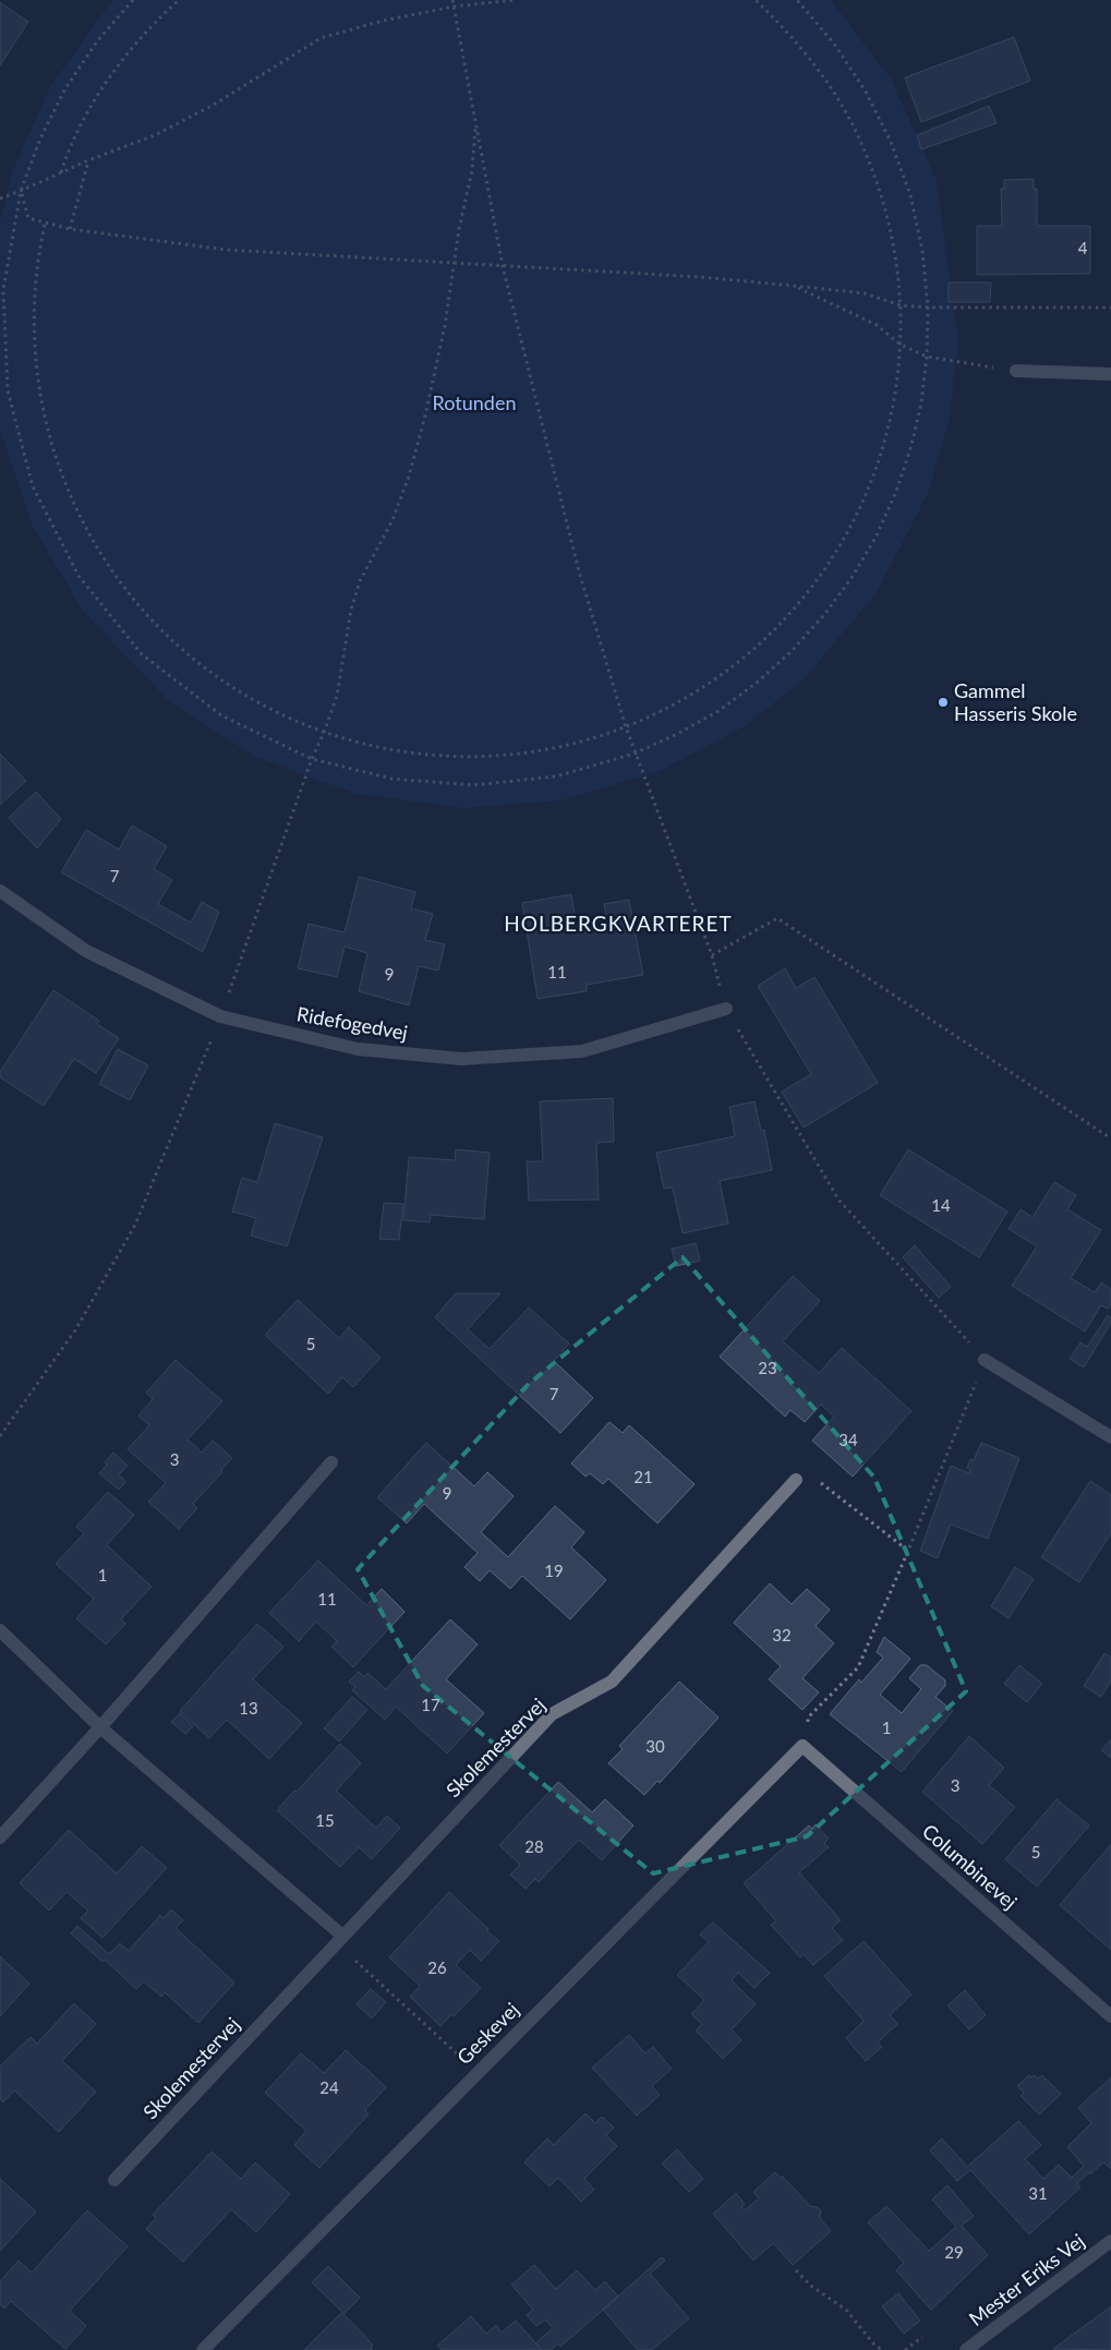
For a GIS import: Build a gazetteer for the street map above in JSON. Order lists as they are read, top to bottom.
{
  "streets": {
    "street": [
      "Ridefogedvej",
      "Skolemestervej",
      "Columbinevej",
      "Geskevej",
      "Mester Eriks Vej"
    ]
  },
  "crossings": [
    ["Columbinevej", "Geskevej"]
  ],
  "districts": ["HOLBERGKVARTERET"],
  "parks": ["Rotunden"],
  "places": ["Gammel Hasseris Skole"],
  "house_numbers": [
    "4",
    "7",
    "11",
    "9",
    "14",
    "5",
    "23",
    "7",
    "34",
    "3",
    "21",
    "9",
    "19",
    "1",
    "11",
    "32",
    "17",
    "13",
    "1",
    "30",
    "3",
    "15",
    "28",
    "5",
    "26",
    "24",
    "31",
    "29"
  ]
}
